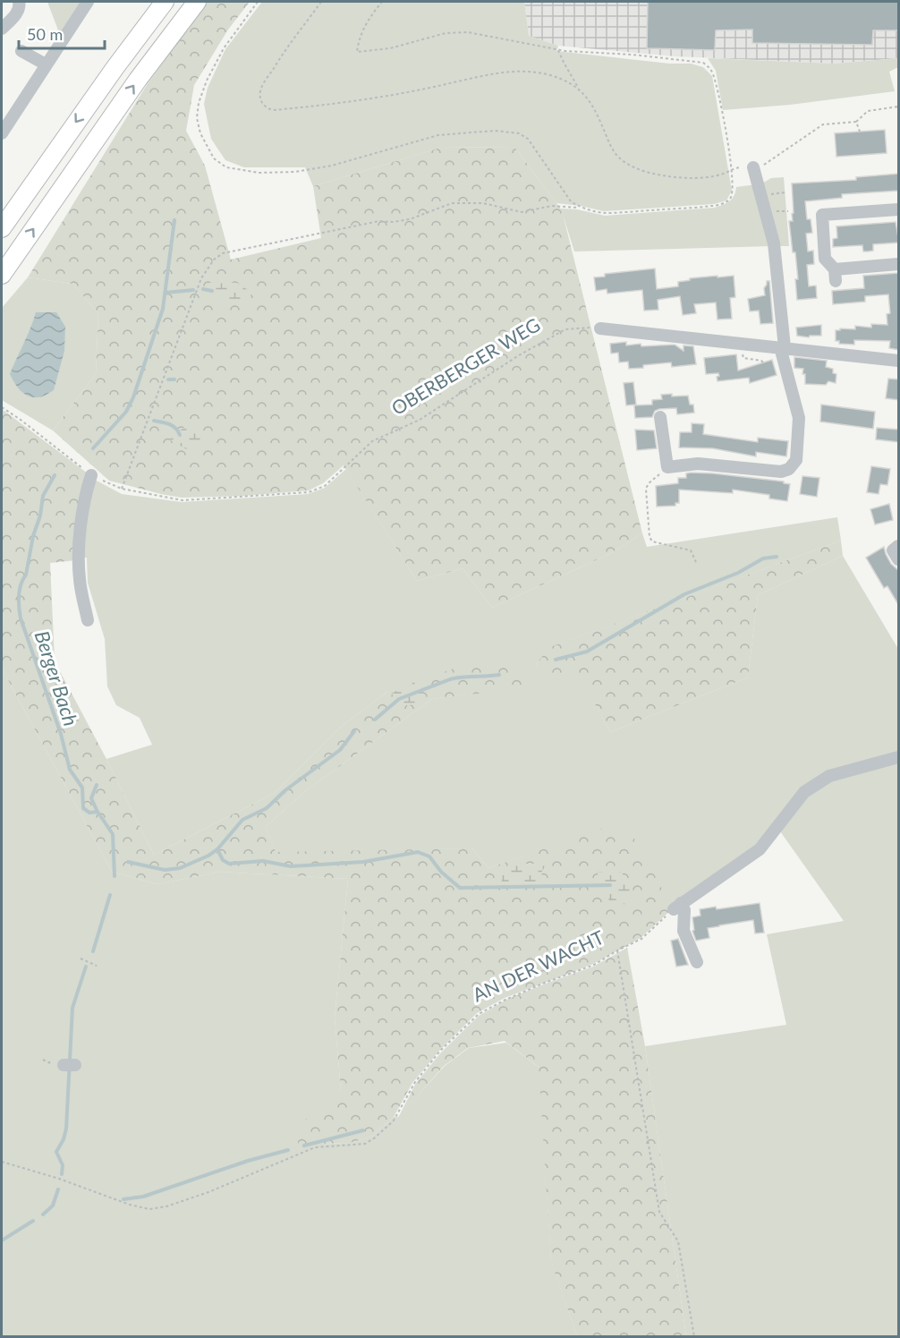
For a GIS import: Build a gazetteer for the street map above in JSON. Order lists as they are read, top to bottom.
{
  "streets": {
    "path": ["OBERBERGER WEG", "AN DER WACHT"]
  },
  "water": ["Berger Bach"],
  "scale_bar": "50 m"
}
